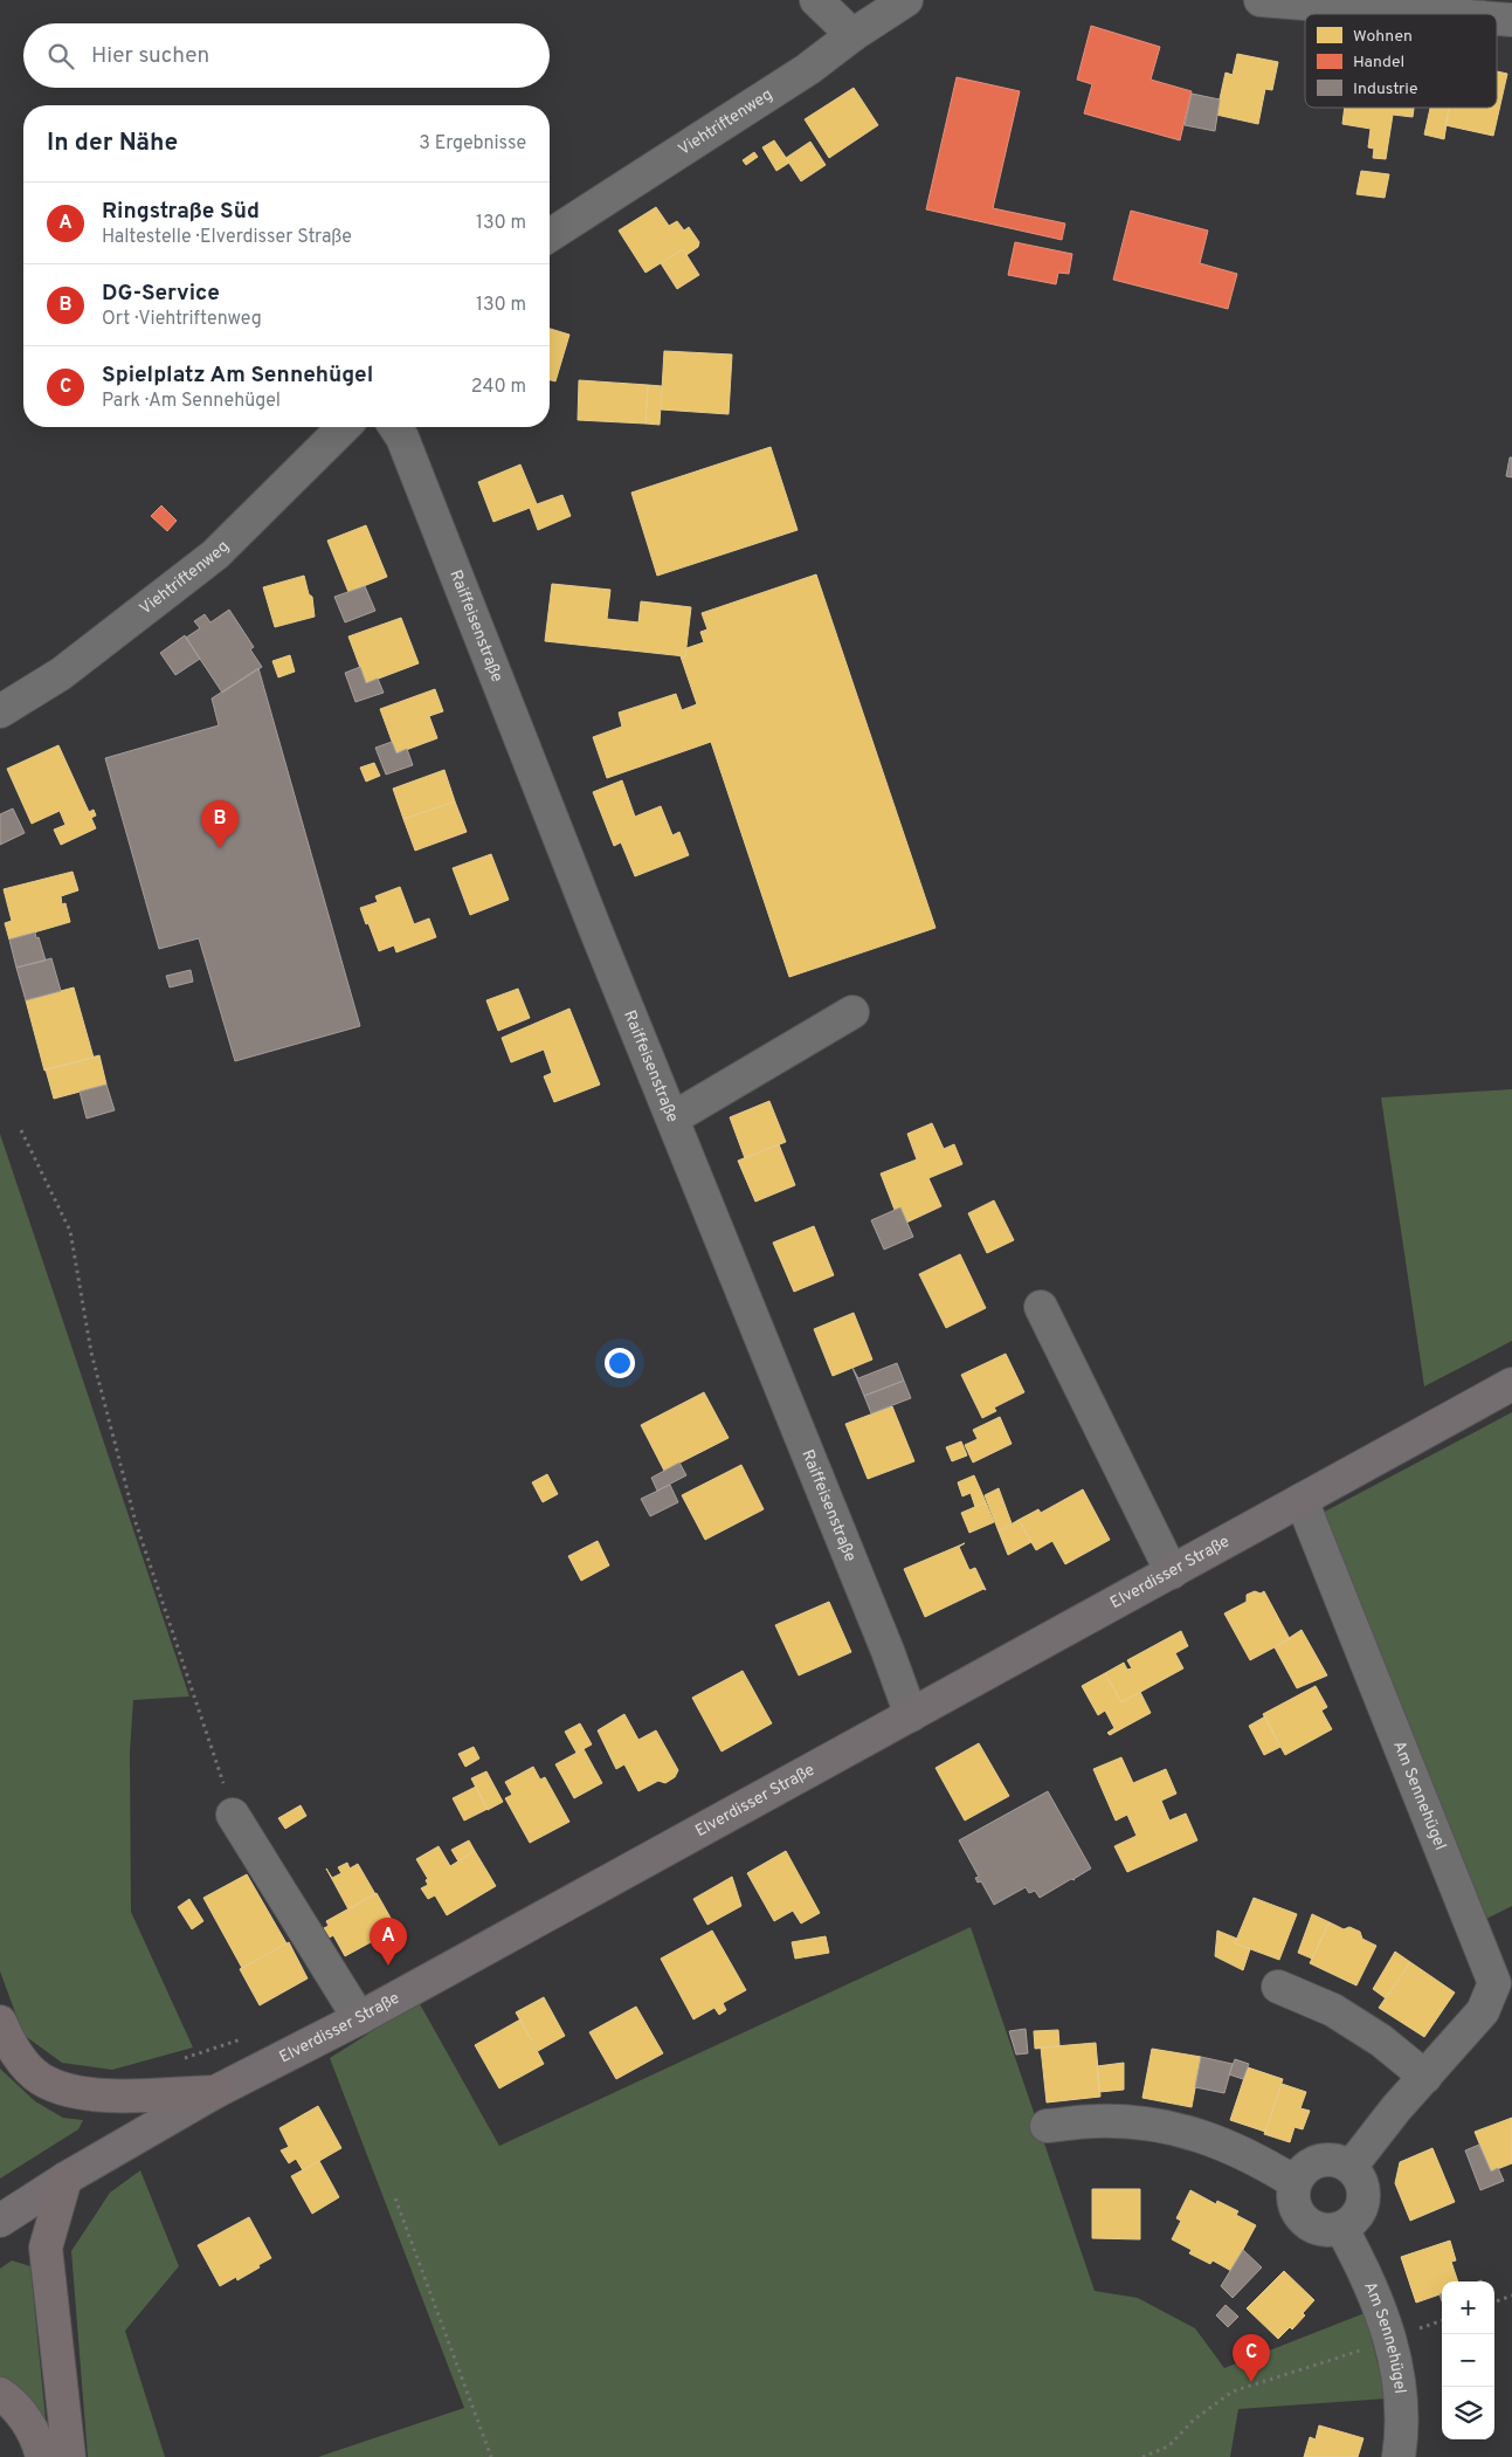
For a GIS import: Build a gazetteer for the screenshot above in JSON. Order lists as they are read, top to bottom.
{
  "streets": {
    "main road": ["Elverdisser Straße"],
    "street": ["Viehtriftenweg", "Raiffeisenstraße", "Am Sennehügel"]
  },
  "crossings": [
    ["Raiffeisenstraße", "Elverdisser Straße"],
    ["Elverdisser Straße", "Am Sennehügel"]
  ],
  "legend": ["Wohnen", "Handel", "Industrie"],
  "page": {
    "search": "Hier suchen",
    "heading": ["In der Nähe", "3 Ergebnisse"],
    "list": [
      {
        "mark": "A",
        "name": "Ringstraße Süd",
        "note": "Haltestelle · Elverdisser Straße",
        "value": "130 m"
      },
      {
        "mark": "B",
        "name": "DG-Service",
        "note": "Ort · Viehtriftenweg",
        "value": "130 m"
      },
      {
        "mark": "C",
        "name": "Spielplatz Am Sennehügel",
        "note": "Park · Am Sennehügel",
        "value": "240 m"
      }
    ],
    "pins": ["B", "A", "C"],
    "map_buttons": ["+", "−"]
  }
}
